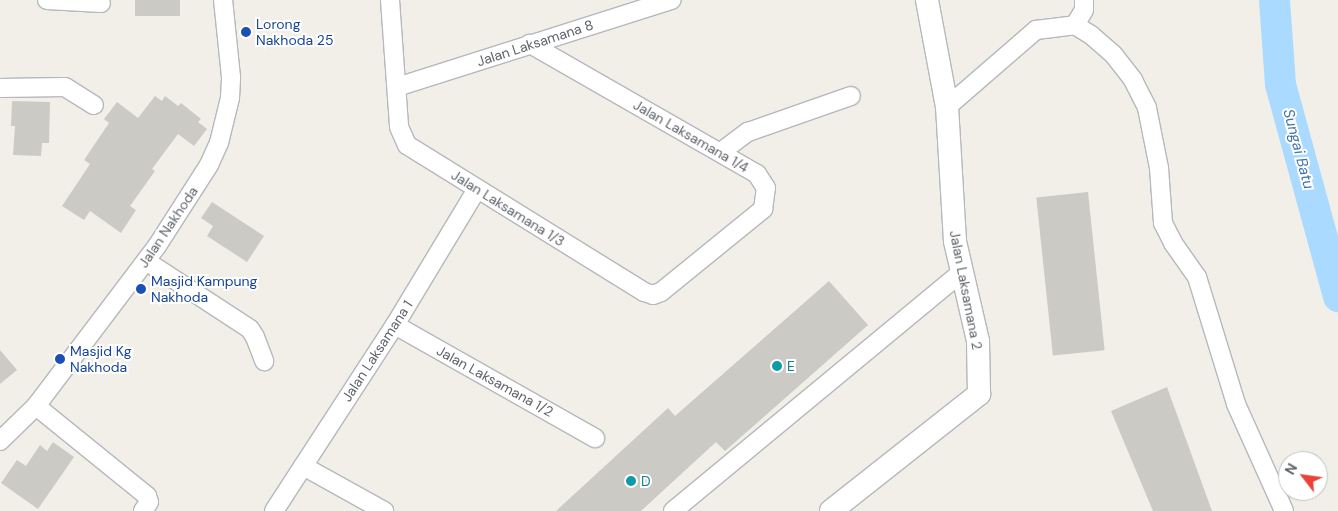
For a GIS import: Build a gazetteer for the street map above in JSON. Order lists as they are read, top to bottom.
{
  "streets": {
    "street": [
      "Jalan Laksamana 8",
      "Jalan Laksamana 1/4",
      "Jalan Laksamana 1/3",
      "Jalan Nakhoda",
      "Jalan Laksamana 2",
      "Jalan Laksamana 1",
      "Jalan Laksamana 1/2"
    ]
  },
  "crossings": [
    ["Jalan Laksamana 8", "Jalan Laksamana 1/4"],
    ["Jalan Laksamana 8", "Jalan Laksamana 1/3"],
    ["Jalan Laksamana 1/4", "Jalan Laksamana 1/3"],
    ["Jalan Laksamana 1/3", "Jalan Laksamana 1"],
    ["Jalan Laksamana 1", "Jalan Laksamana 1/2"]
  ],
  "water": ["Sungai Batu"],
  "places": [
    "Lorong Nakhoda 25",
    "Masjid Kampung Nakhoda",
    "Masjid Kg Nakhoda",
    "E",
    "D"
  ],
  "north": "top left"
}
